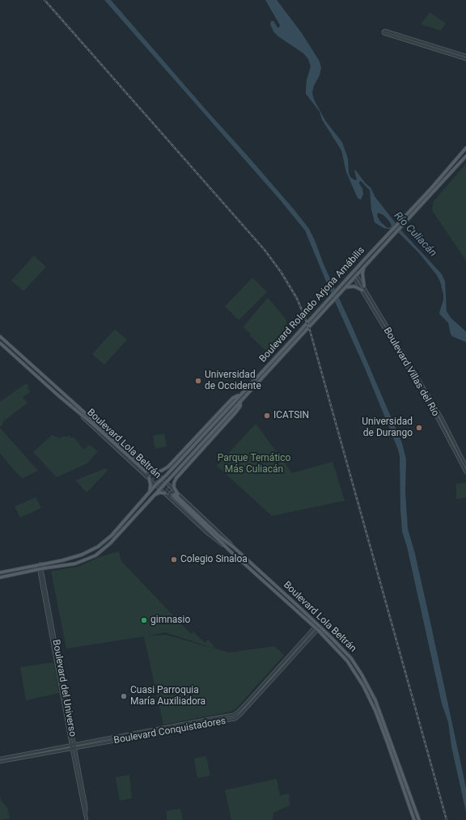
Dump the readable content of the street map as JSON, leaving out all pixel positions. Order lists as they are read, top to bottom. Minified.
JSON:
{"streets":{"main road":["Boulevard Rolando Arjona Amábilis","Boulevard Lola Beltrán"],"street":["Boulevard Villas del Río","Boulevard del Universo","Boulevard Conquistadores"]},"crossings":[["Boulevard Rolando Arjona Amábilis","Boulevard Villas del Río"],["Boulevard Rolando Arjona Amábilis","Boulevard Lola Beltrán"],["Boulevard Rolando Arjona Amábilis","Boulevard del Universo"],["Boulevard Lola Beltrán","Boulevard Conquistadores"],["Boulevard del Universo","Boulevard Conquistadores"]],"water":["Río Culiacán"],"parks":["Parque Temático Más Culiacán"],"places":["Universidad de Occidente","ICATSIN","Universidad de Durango","Colegio Sinaloa","gimnasio","Cuasi Parroquia María Auxiliadora"]}
